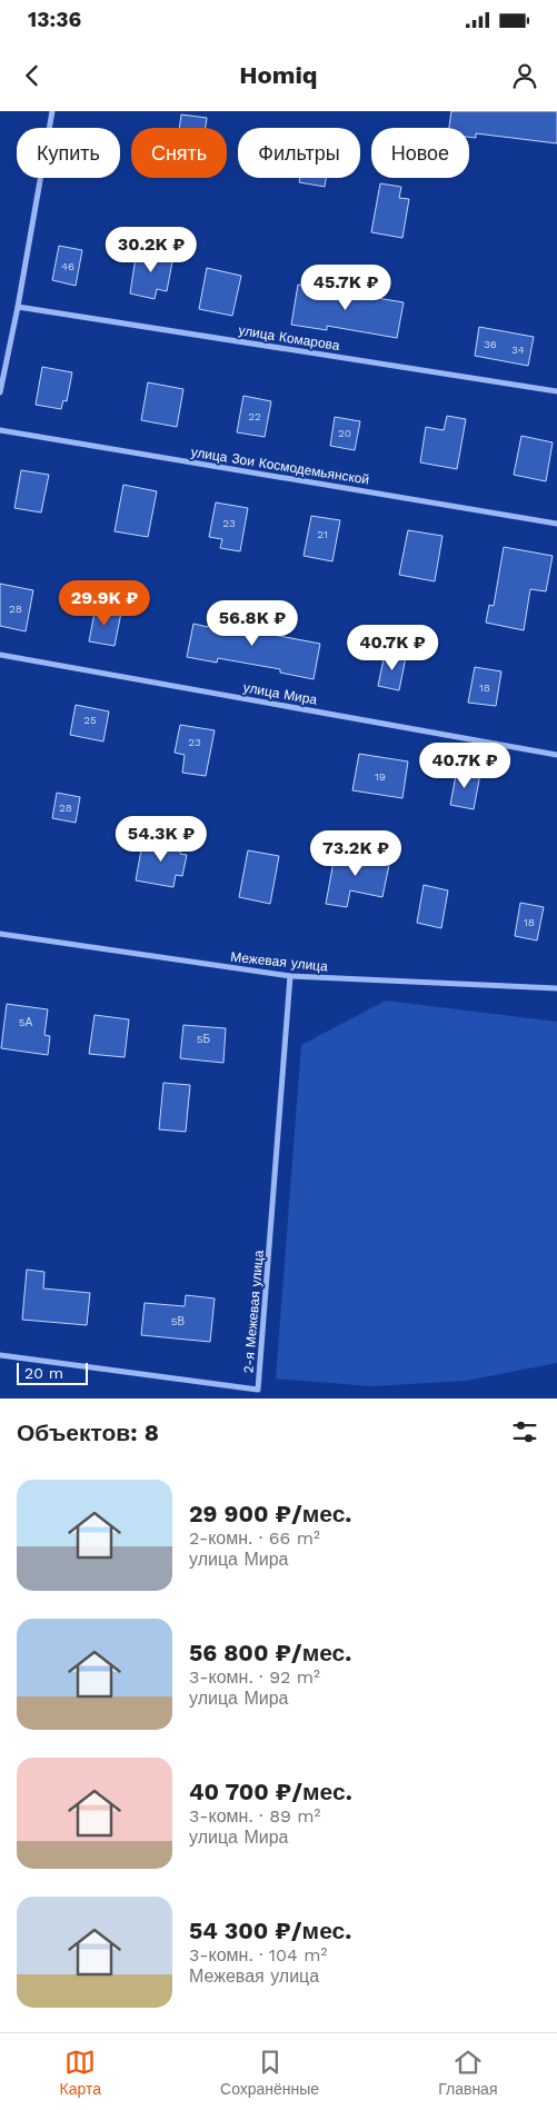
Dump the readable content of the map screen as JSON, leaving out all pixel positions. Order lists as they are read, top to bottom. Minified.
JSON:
{"streets":{"street":["улица Комарова","улица Зои Космодемьянской","улица Мира","Межевая улица","2-я Межевая улица"]},"crossings":[["Межевая улица","2-я Межевая улица"]],"house_numbers":["46","36","34","22","20","23","21","28","18","25","23","19","28","18","5А","5Б","5В"],"scale_bar":"20 m","page":{"status":"13:36","header":"Homiq","chip":["Купить","Снять","Фильтры","Новое"],"price":["30.2K ₽","45.7K ₽","29.9K ₽","56.8K ₽","40.7K ₽","40.7K ₽","54.3K ₽","73.2K ₽"],"scale":"20 m","heading":"Объектов: 8","list":[{"name":"29 900 ₽/мес.","note":"2-комн. · 66 m² · улица Мира"},{"name":"56 800 ₽/мес.","note":"3-комн. · 92 m² · улица Мира"},{"name":"40 700 ₽/мес.","note":"3-комн. · 89 m² · улица Мира"},{"name":"54 300 ₽/мес.","note":"3-комн. · 104 m² · Межевая улица"}],"tabs":["Карта","Сохранённые","Главная"]}}
